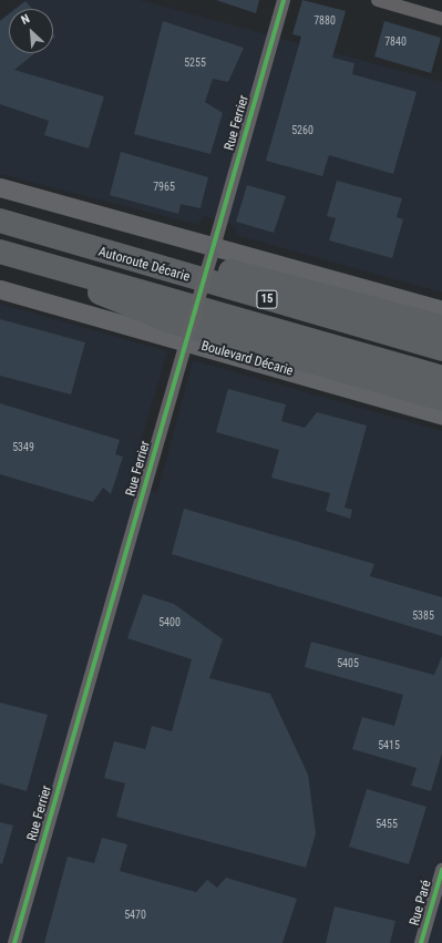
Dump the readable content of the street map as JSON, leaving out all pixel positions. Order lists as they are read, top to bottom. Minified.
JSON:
{"streets":{"highway":["Autoroute Décarie","15"],"main road":["Boulevard Décarie"],"street":["Rue Ferrier","Rue Paré"]},"crossings":[["Rue Ferrier","Boulevard Décarie"]],"house_numbers":["7880","7840","5255","5260","7965","5349","5385","5400","5405","5415","5455","5470"],"north":"top left"}
